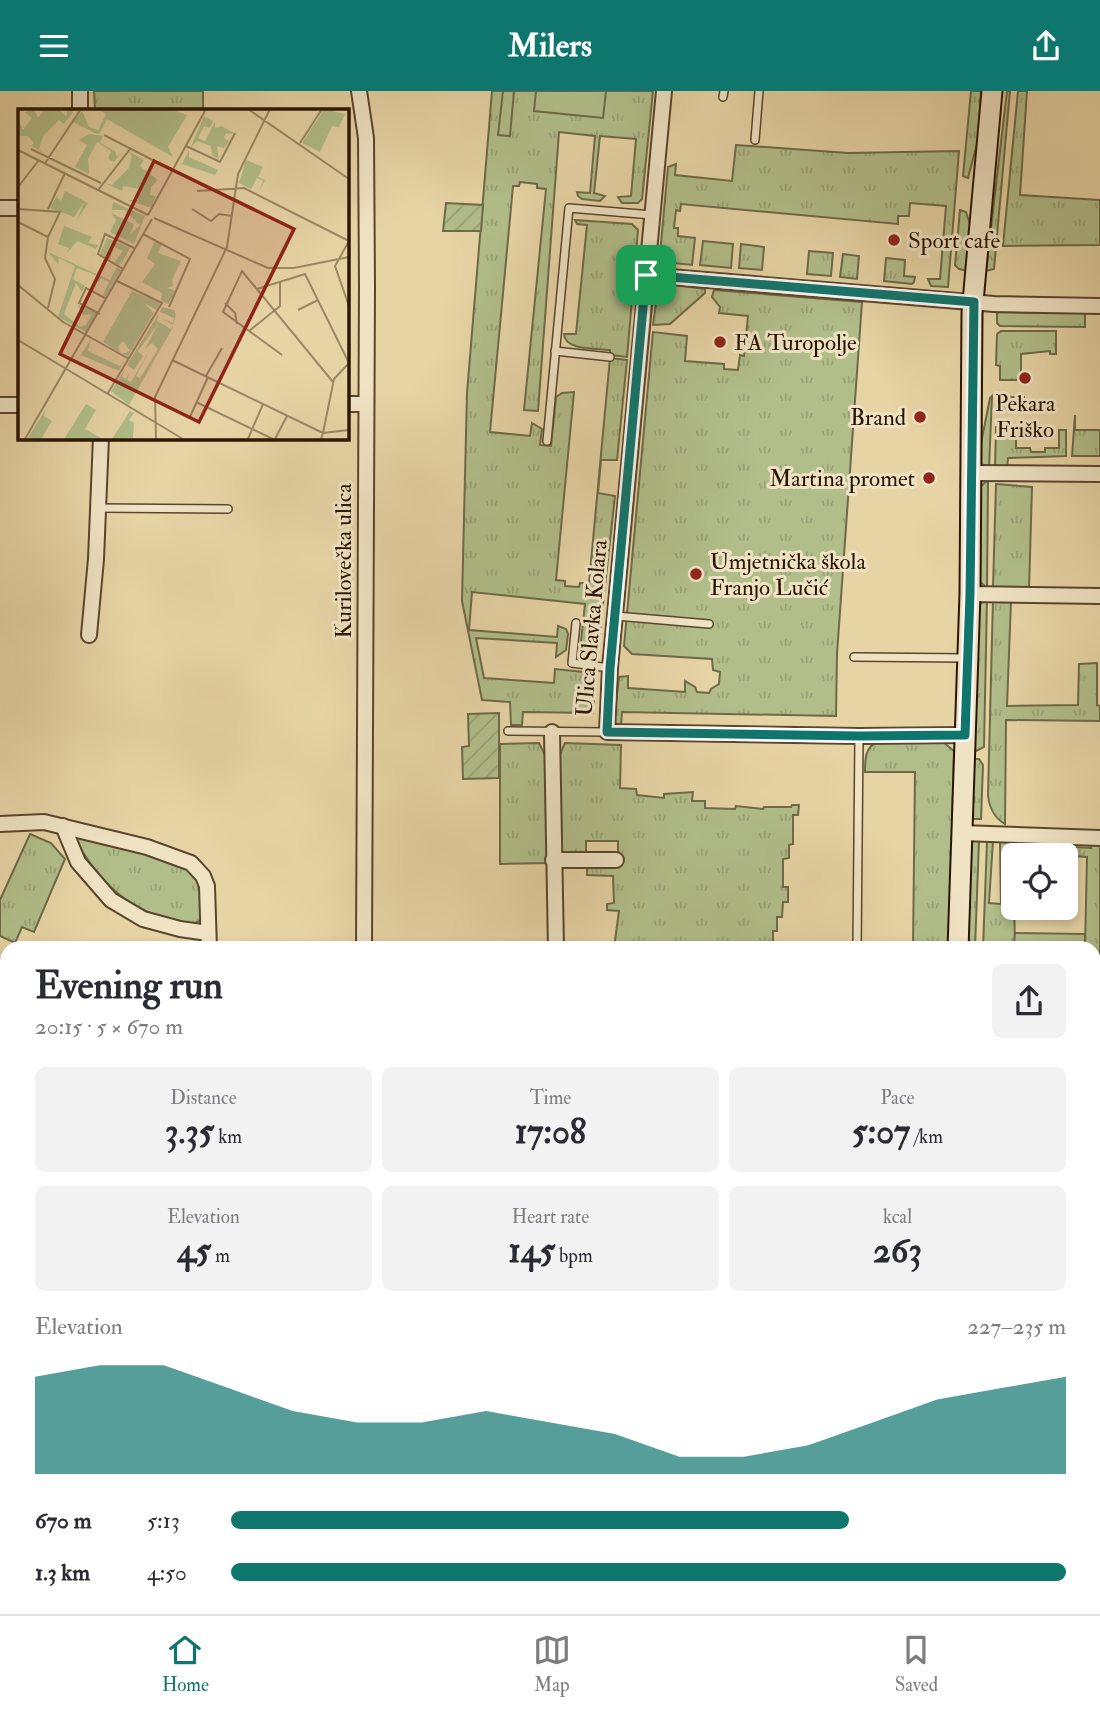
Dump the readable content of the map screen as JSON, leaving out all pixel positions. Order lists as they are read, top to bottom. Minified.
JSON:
{"streets":{"street":["Kurilovečka ulica","Ulica Slavka Kolara"]},"places":["Sport cafe","FA Turopolje","Pekara Friško","Brand","Martina promet","Umjetnička škola Franjo Lučić"],"page":{"header":"Milers","heading":["Evening run","20:15 · 5 × 670 m"],"stats":[["Distance","3.35 km"],["Time","17:08"],["Pace","5:07 /km"],["Elevation","45 m"],["Heart rate","145 bpm"],["kcal","263"]],"chart":["Elevation","227–235 m"],"list":[{"name":"670 m","note":"5:13"},{"name":"1.3 km","note":"4:50"}],"tabs":["Home","Map","Saved"]}}
